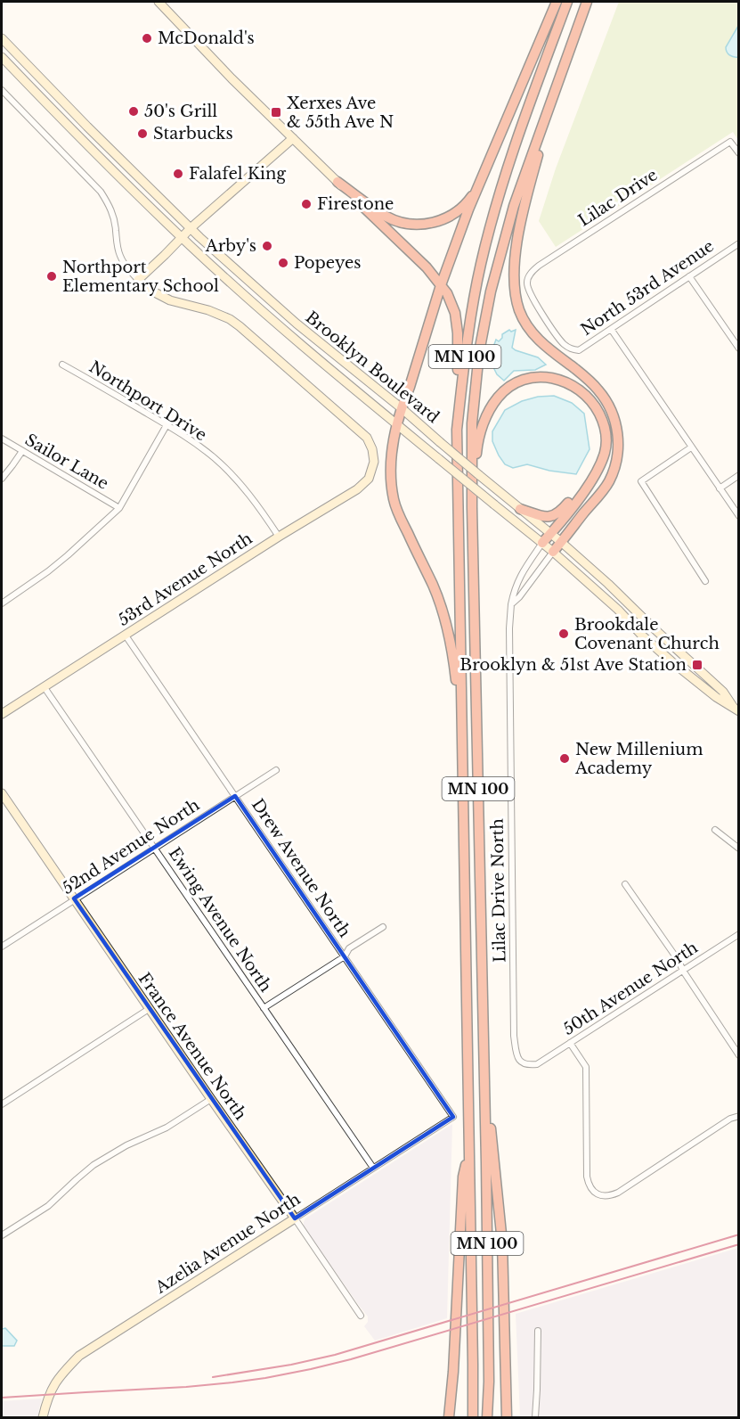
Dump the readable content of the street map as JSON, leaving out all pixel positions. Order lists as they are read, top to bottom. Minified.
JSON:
{"streets":{"highway":["MN 100"],"street":["Lilac Drive","North 53rd Avenue","Brooklyn Boulevard","Northport Drive","Sailor Lane","53rd Avenue North","52nd Avenue North","Drew Avenue North","Lilac Drive North","Ewing Avenue North","50th Avenue North","France Avenue North","Azelia Avenue North"]},"crossings":[["Lilac Drive","North 53rd Avenue"],["Brooklyn Boulevard","Lilac Drive North"],["Northport Drive","53rd Avenue North"],["53rd Avenue North","Drew Avenue North"],["53rd Avenue North","Ewing Avenue North"],["52nd Avenue North","Drew Avenue North"],["52nd Avenue North","Ewing Avenue North"],["52nd Avenue North","France Avenue North"],["Drew Avenue North","Azelia Avenue North"],["Lilac Drive North","50th Avenue North"],["Ewing Avenue North","Azelia Avenue North"],["France Avenue North","Azelia Avenue North"]],"places":{"other":["McDonald's","50's Grill","Starbucks","Falafel King","Firestone","Arby's","Popeyes","Northport Elementary School","Brookdale Covenant Church","New Millenium Academy"],"transit":["Xerxes Ave & 55th Ave N","Brooklyn & 51st Ave Station"]}}
